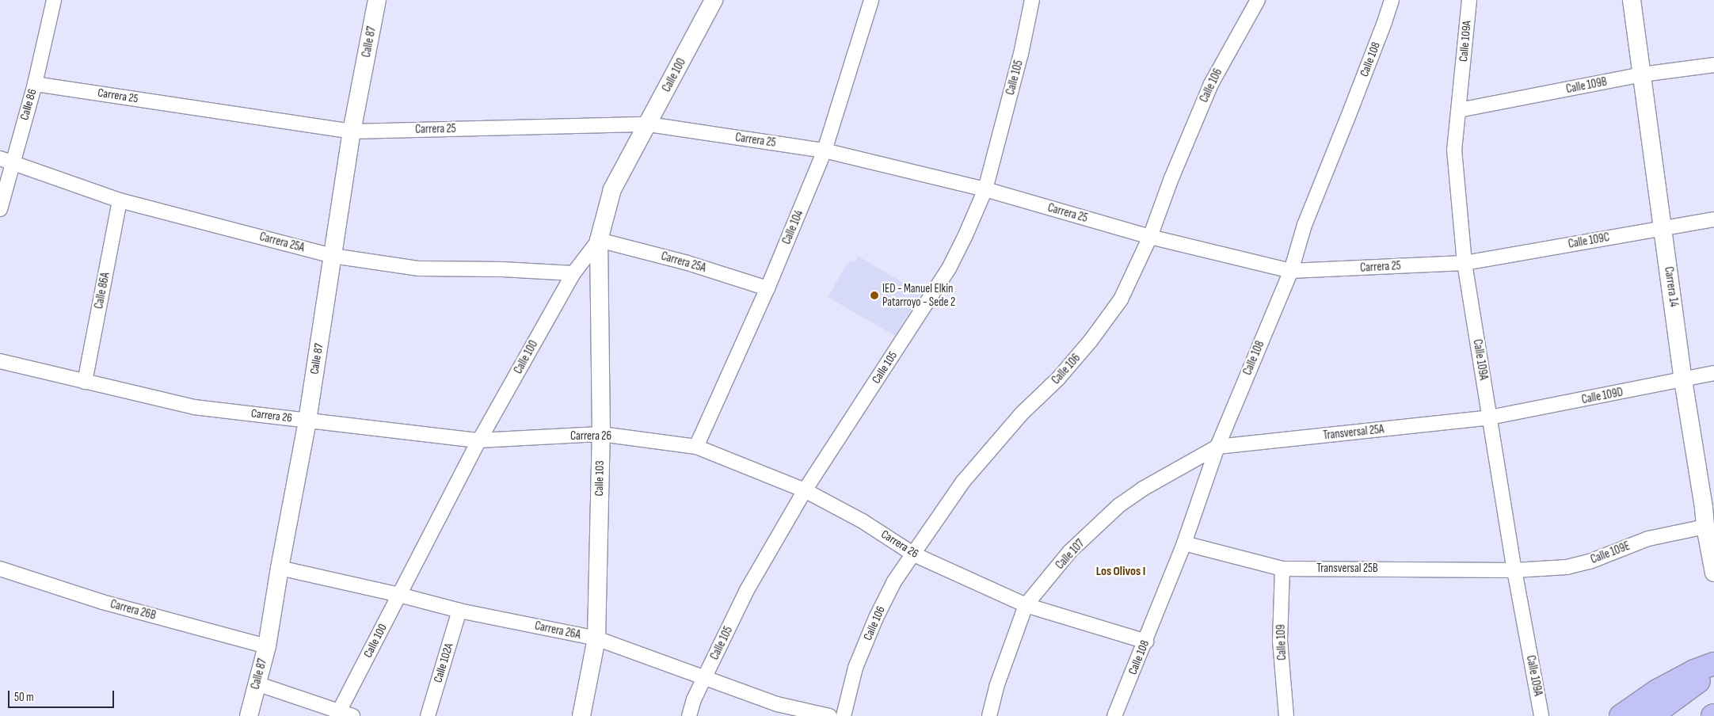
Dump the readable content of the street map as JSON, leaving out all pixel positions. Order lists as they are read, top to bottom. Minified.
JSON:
{"streets":{"street":["Calle 109A","Calle 87","Calle 108","Calle 100","Calle 105","Calle 106","Calle 109B","Carrera 25","Calle 86","Calle 104","Calle 109C","Carrera 25A","Carrera 14","Calle 86A","Calle 109D","Carrera 26","Transversal 25A","Calle 103","Calle 109E","Calle 107","Transversal 25B","Carrera 26B","Carrera 26A","Calle 109","Calle 102A"]},"crossings":[["Calle 109A","Calle 109B"],["Calle 109A","Carrera 25"],["Calle 109A","Calle 109C"],["Calle 109A","Calle 109D"],["Calle 109A","Transversal 25A"],["Calle 109A","Calle 109E"],["Calle 109A","Transversal 25B"],["Calle 87","Carrera 25"],["Calle 87","Carrera 25A"],["Calle 87","Carrera 26"],["Calle 87","Carrera 26B"],["Calle 87","Carrera 26A"],["Calle 108","Carrera 25"],["Calle 108","Carrera 26"],["Calle 108","Transversal 25A"],["Calle 108","Calle 107"],["Calle 108","Transversal 25B"],["Calle 100","Carrera 25"],["Calle 100","Carrera 25A"],["Calle 100","Carrera 26"],["Calle 100","Calle 103"],["Calle 100","Carrera 26A"],["Calle 105","Carrera 25"],["Calle 105","Carrera 26"],["Calle 105","Carrera 26A"],["Calle 106","Carrera 25"],["Calle 106","Carrera 26"],["Calle 109B","Carrera 14"],["Carrera 25","Calle 86"],["Carrera 25","Calle 104"],["Carrera 25","Calle 109C"],["Calle 86","Carrera 25A"],["Calle 104","Carrera 25A"],["Calle 104","Carrera 26"],["Calle 109C","Carrera 14"],["Carrera 25A","Calle 86A"],["Carrera 25A","Calle 103"],["Carrera 14","Calle 109D"],["Carrera 14","Calle 109E"],["Calle 86A","Carrera 26"],["Calle 109D","Transversal 25A"],["Carrera 26","Calle 103"],["Carrera 26","Calle 107"],["Transversal 25A","Calle 107"],["Calle 103","Carrera 26A"],["Calle 109E","Transversal 25B"],["Transversal 25B","Calle 109"],["Carrera 26A","Calle 102A"]],"districts":["Los Olivos I"],"places":["IED - Manuel Elkin Patarroyo - Sede 2"],"scale_bar":"50 m"}
